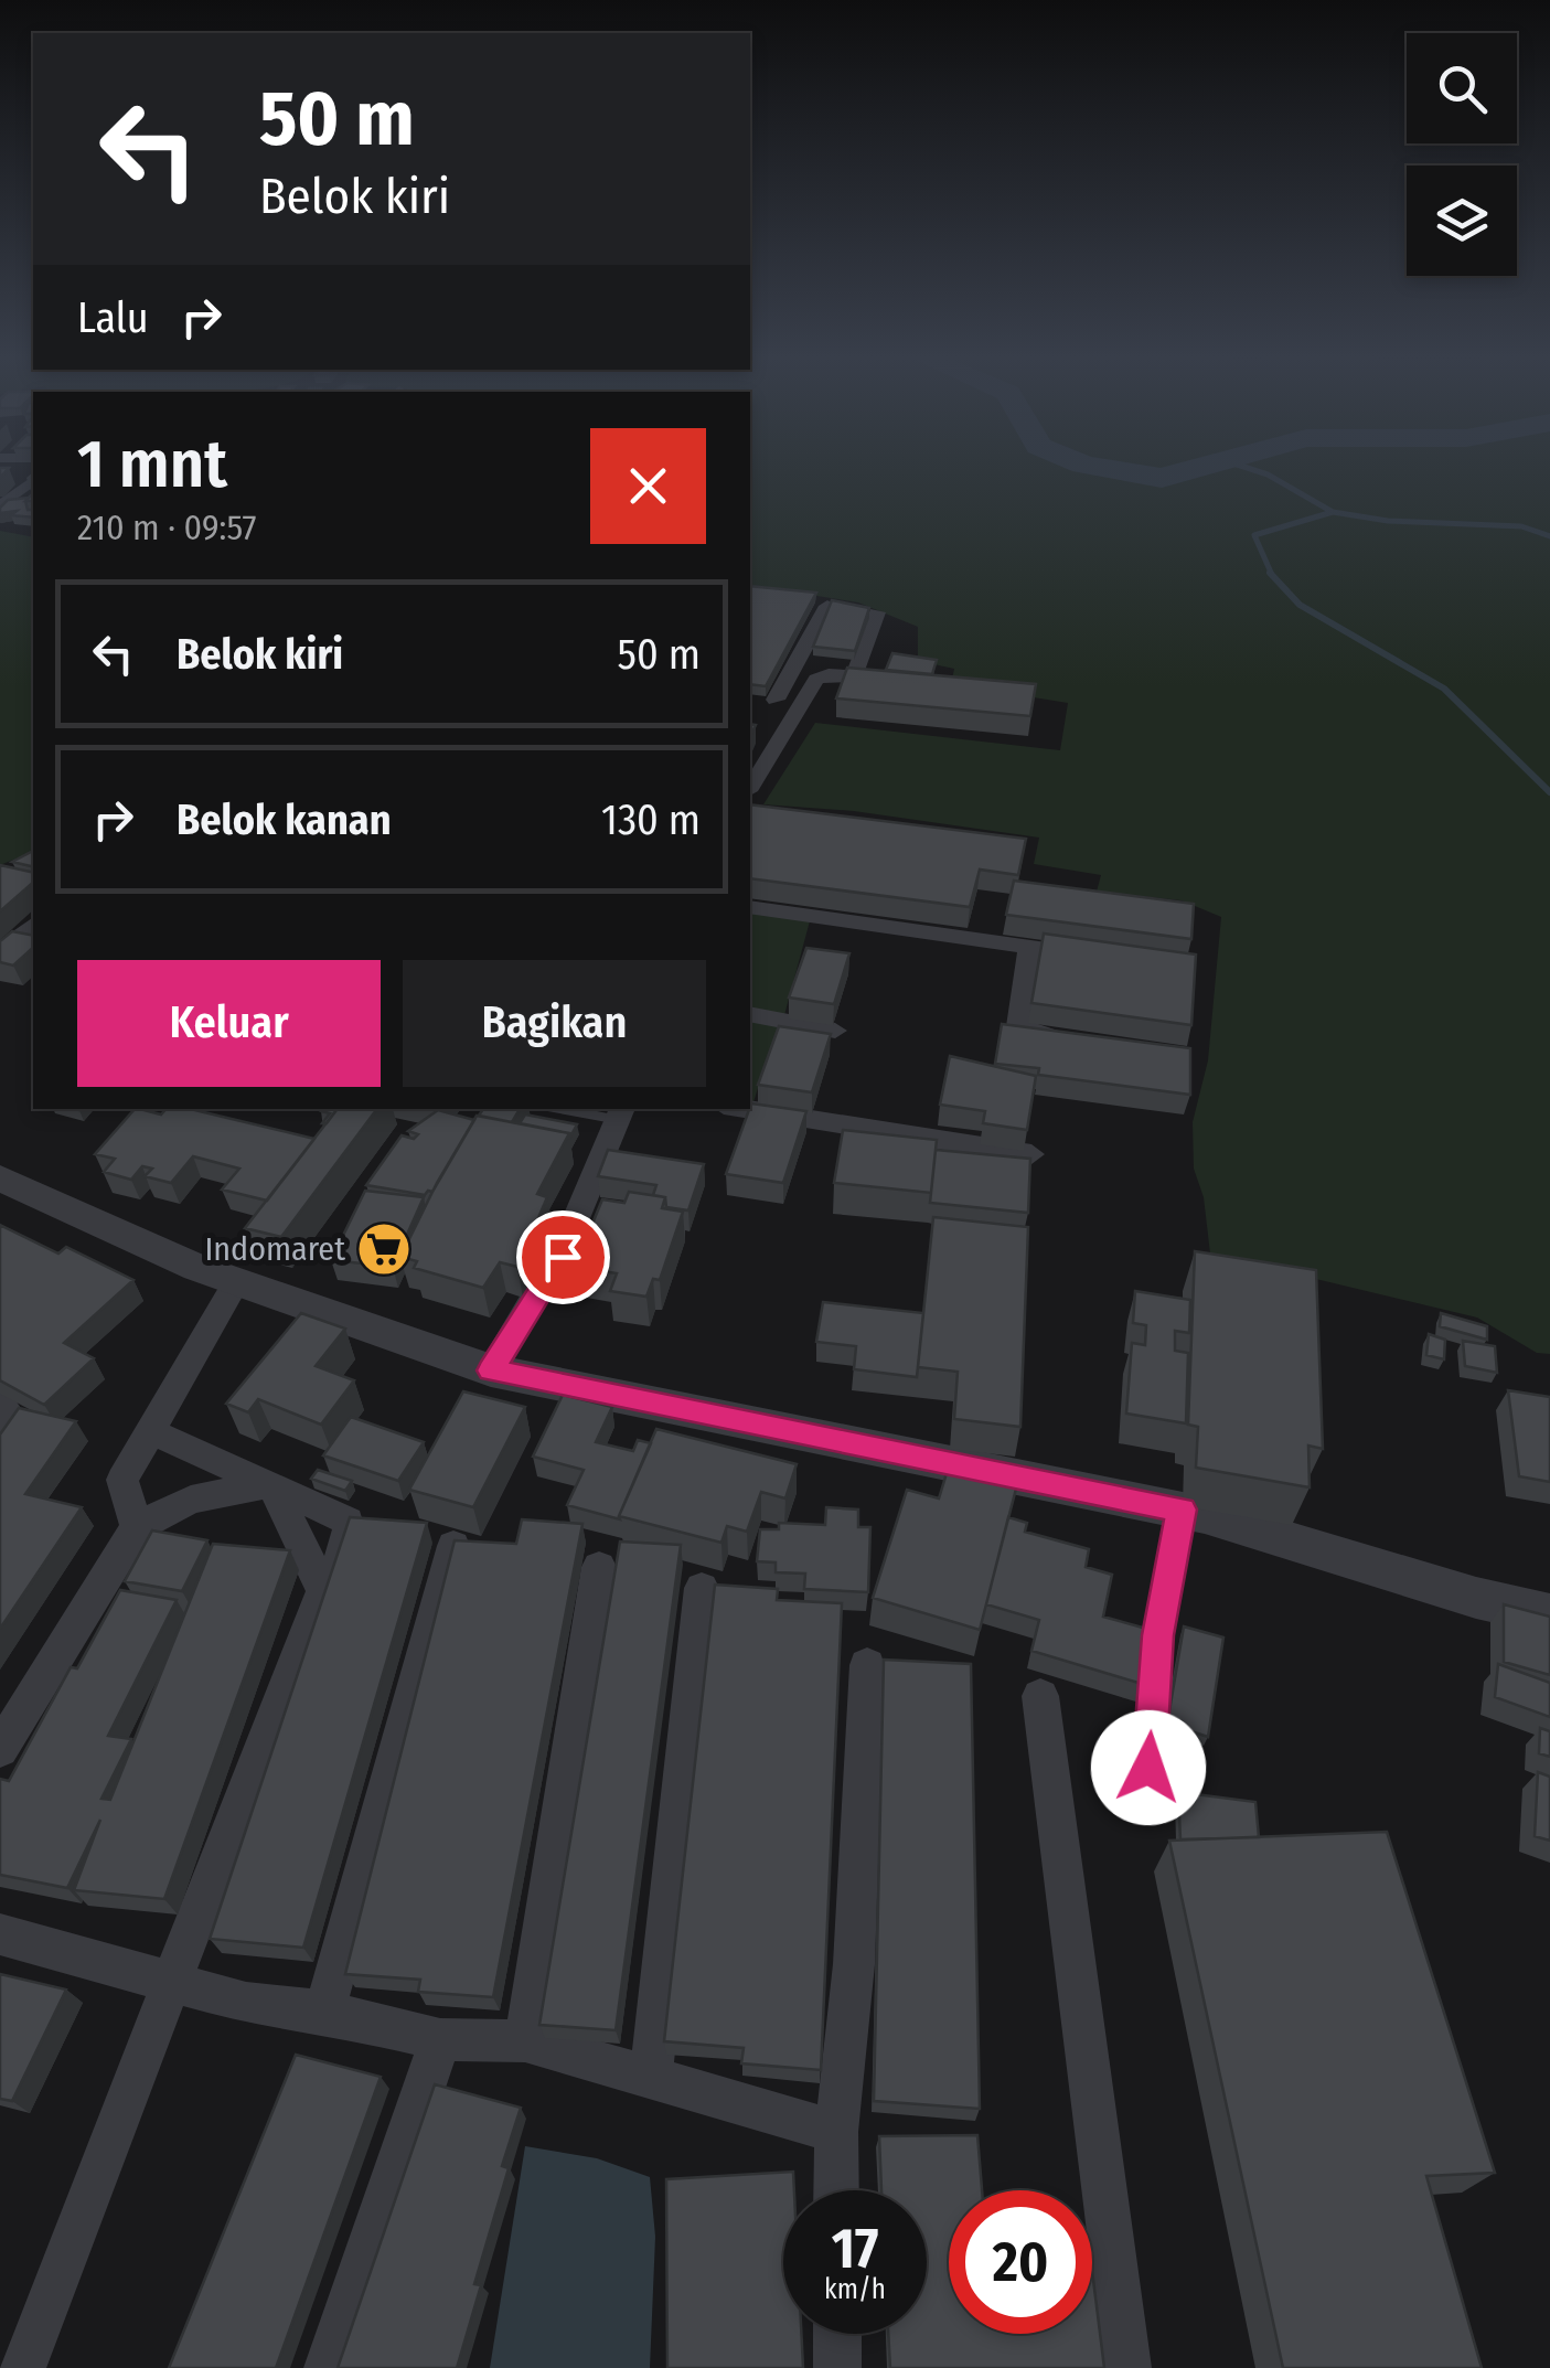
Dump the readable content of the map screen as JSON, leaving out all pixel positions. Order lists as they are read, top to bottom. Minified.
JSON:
{"places":{"supermarket":["Indomaret"]},"page":{"turn":["50 m","Belok kiri"],"then":"Lalu","heading":["1 mnt","210 m · 09:57"],"list":[{"name":"Belok kiri","value":"50 m"},{"name":"Belok kanan","value":"130 m"}],"buttons":["Keluar","Bagikan"],"speed":"17 km/h","limit":"20"}}
